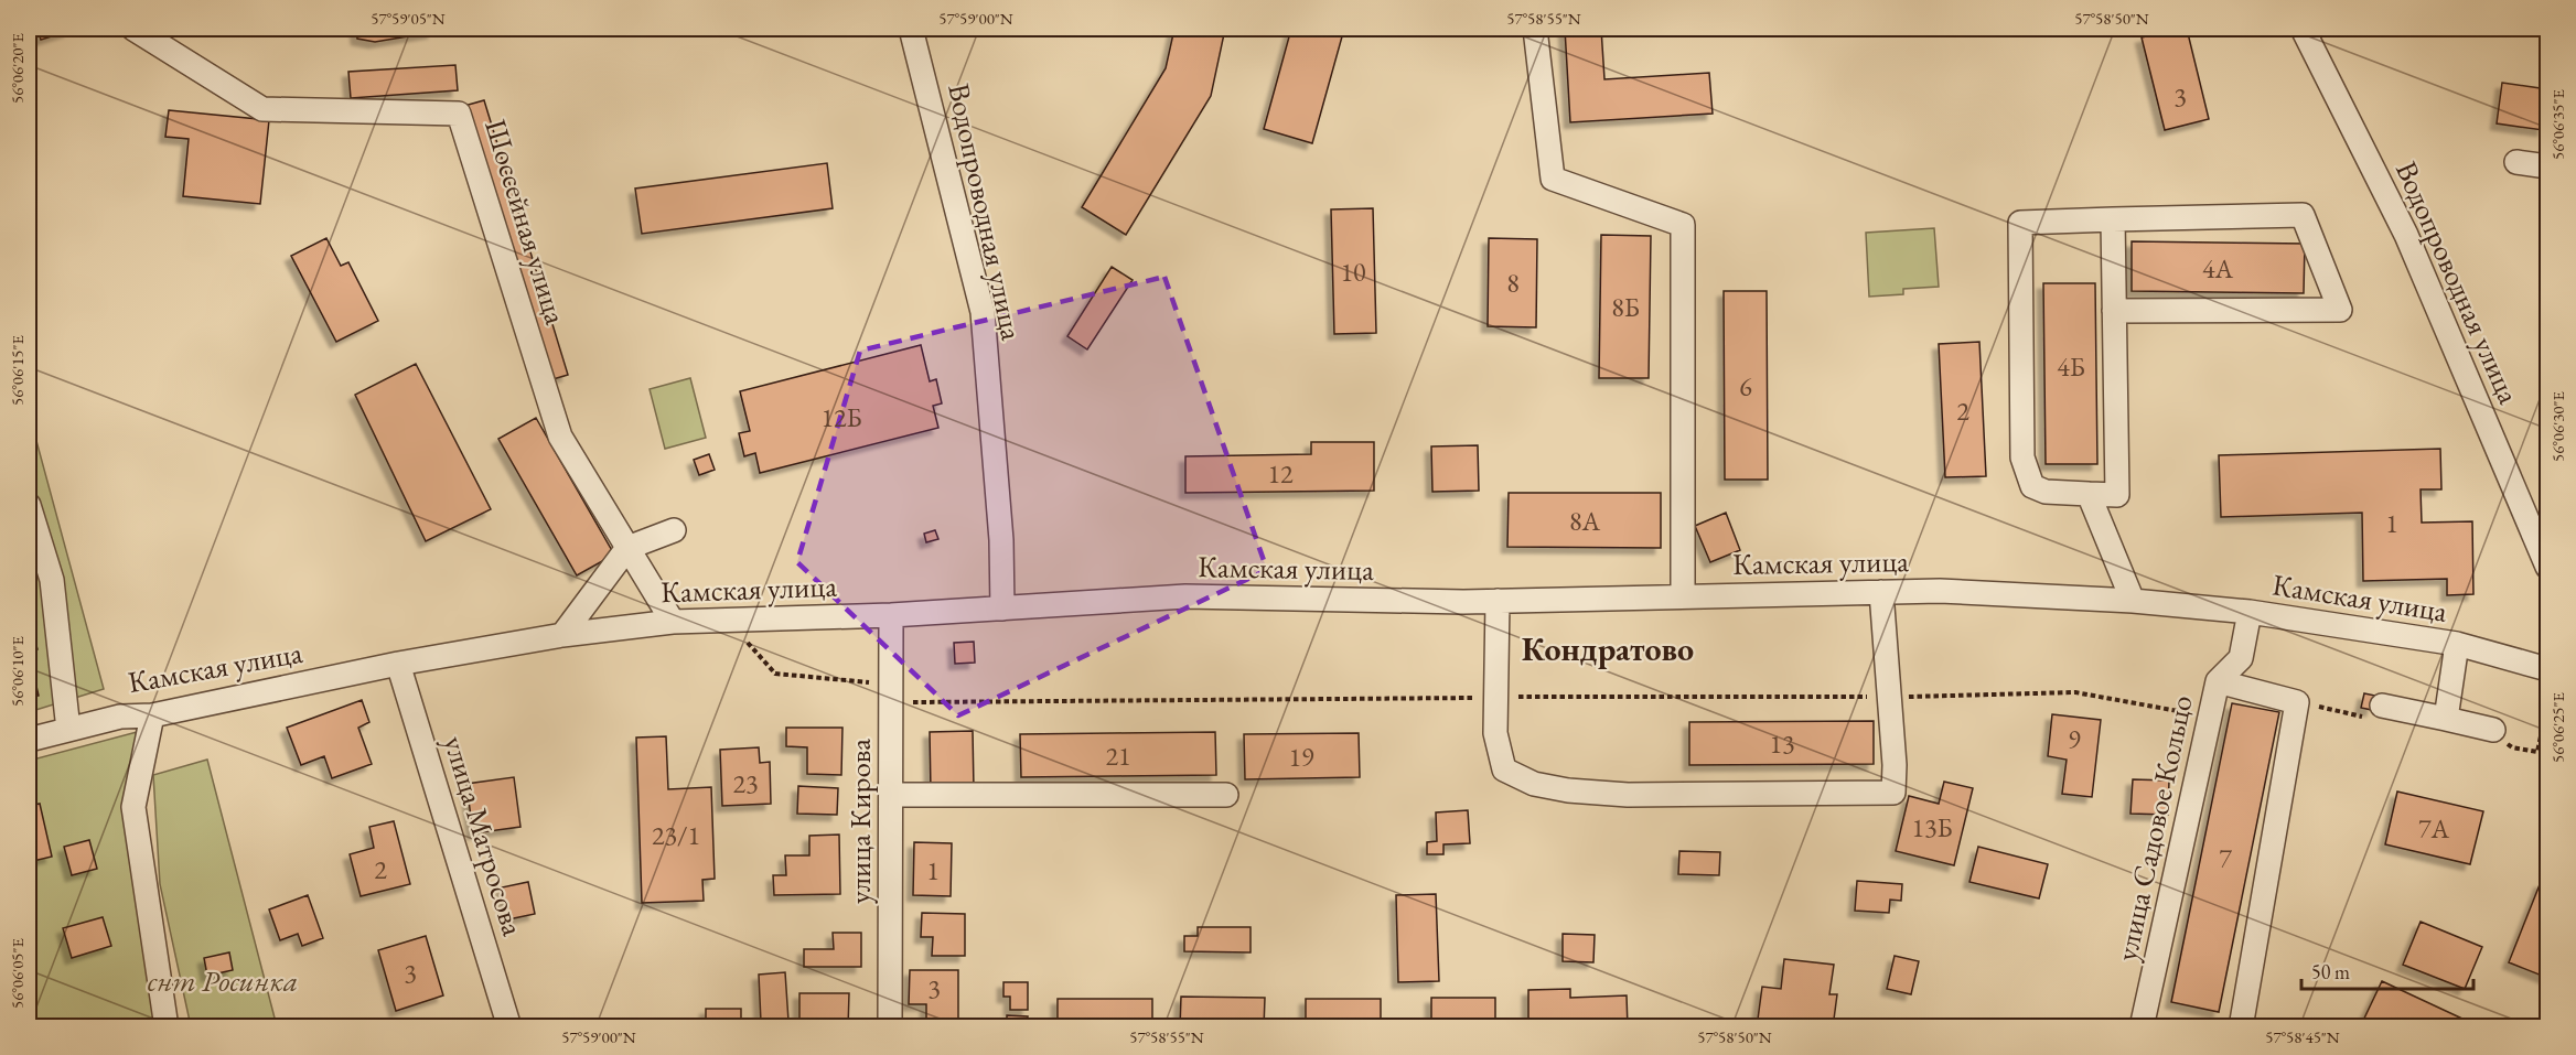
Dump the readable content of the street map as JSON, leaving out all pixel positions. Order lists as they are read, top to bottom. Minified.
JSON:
{"streets":{"street":["Водопроводная улица","Шоссейная улица","Камская улица","улица Кирова","улица Садовое Кольцо","улица Матросова"]},"crossings":[["Водопроводная улица","Камская улица"],["Шоссейная улица","Камская улица"],["Камская улица","улица Кирова"],["Камская улица","улица Садовое Кольцо"],["Камская улица","улица Матросова"]],"districts":["Кондратово"],"parks":["снт Росинка"],"house_numbers":["3","4А","10","8","8Б","4Б","6","2","12Б","12","8А","1","9","13","21","19","23","13Б","7А","23/1","7","2","1","3","3"],"scale_bar":"50 m","coordinates":["57°59'05\"N","57°59'00\"N","57°58'55\"N","57°58'50\"N","56°06'20\"E","56°06'35\"E","56°06'15\"E","56°06'30\"E","56°06'10\"E","56°06'25\"E","56°06'05\"E","57°58'45\"N"]}
